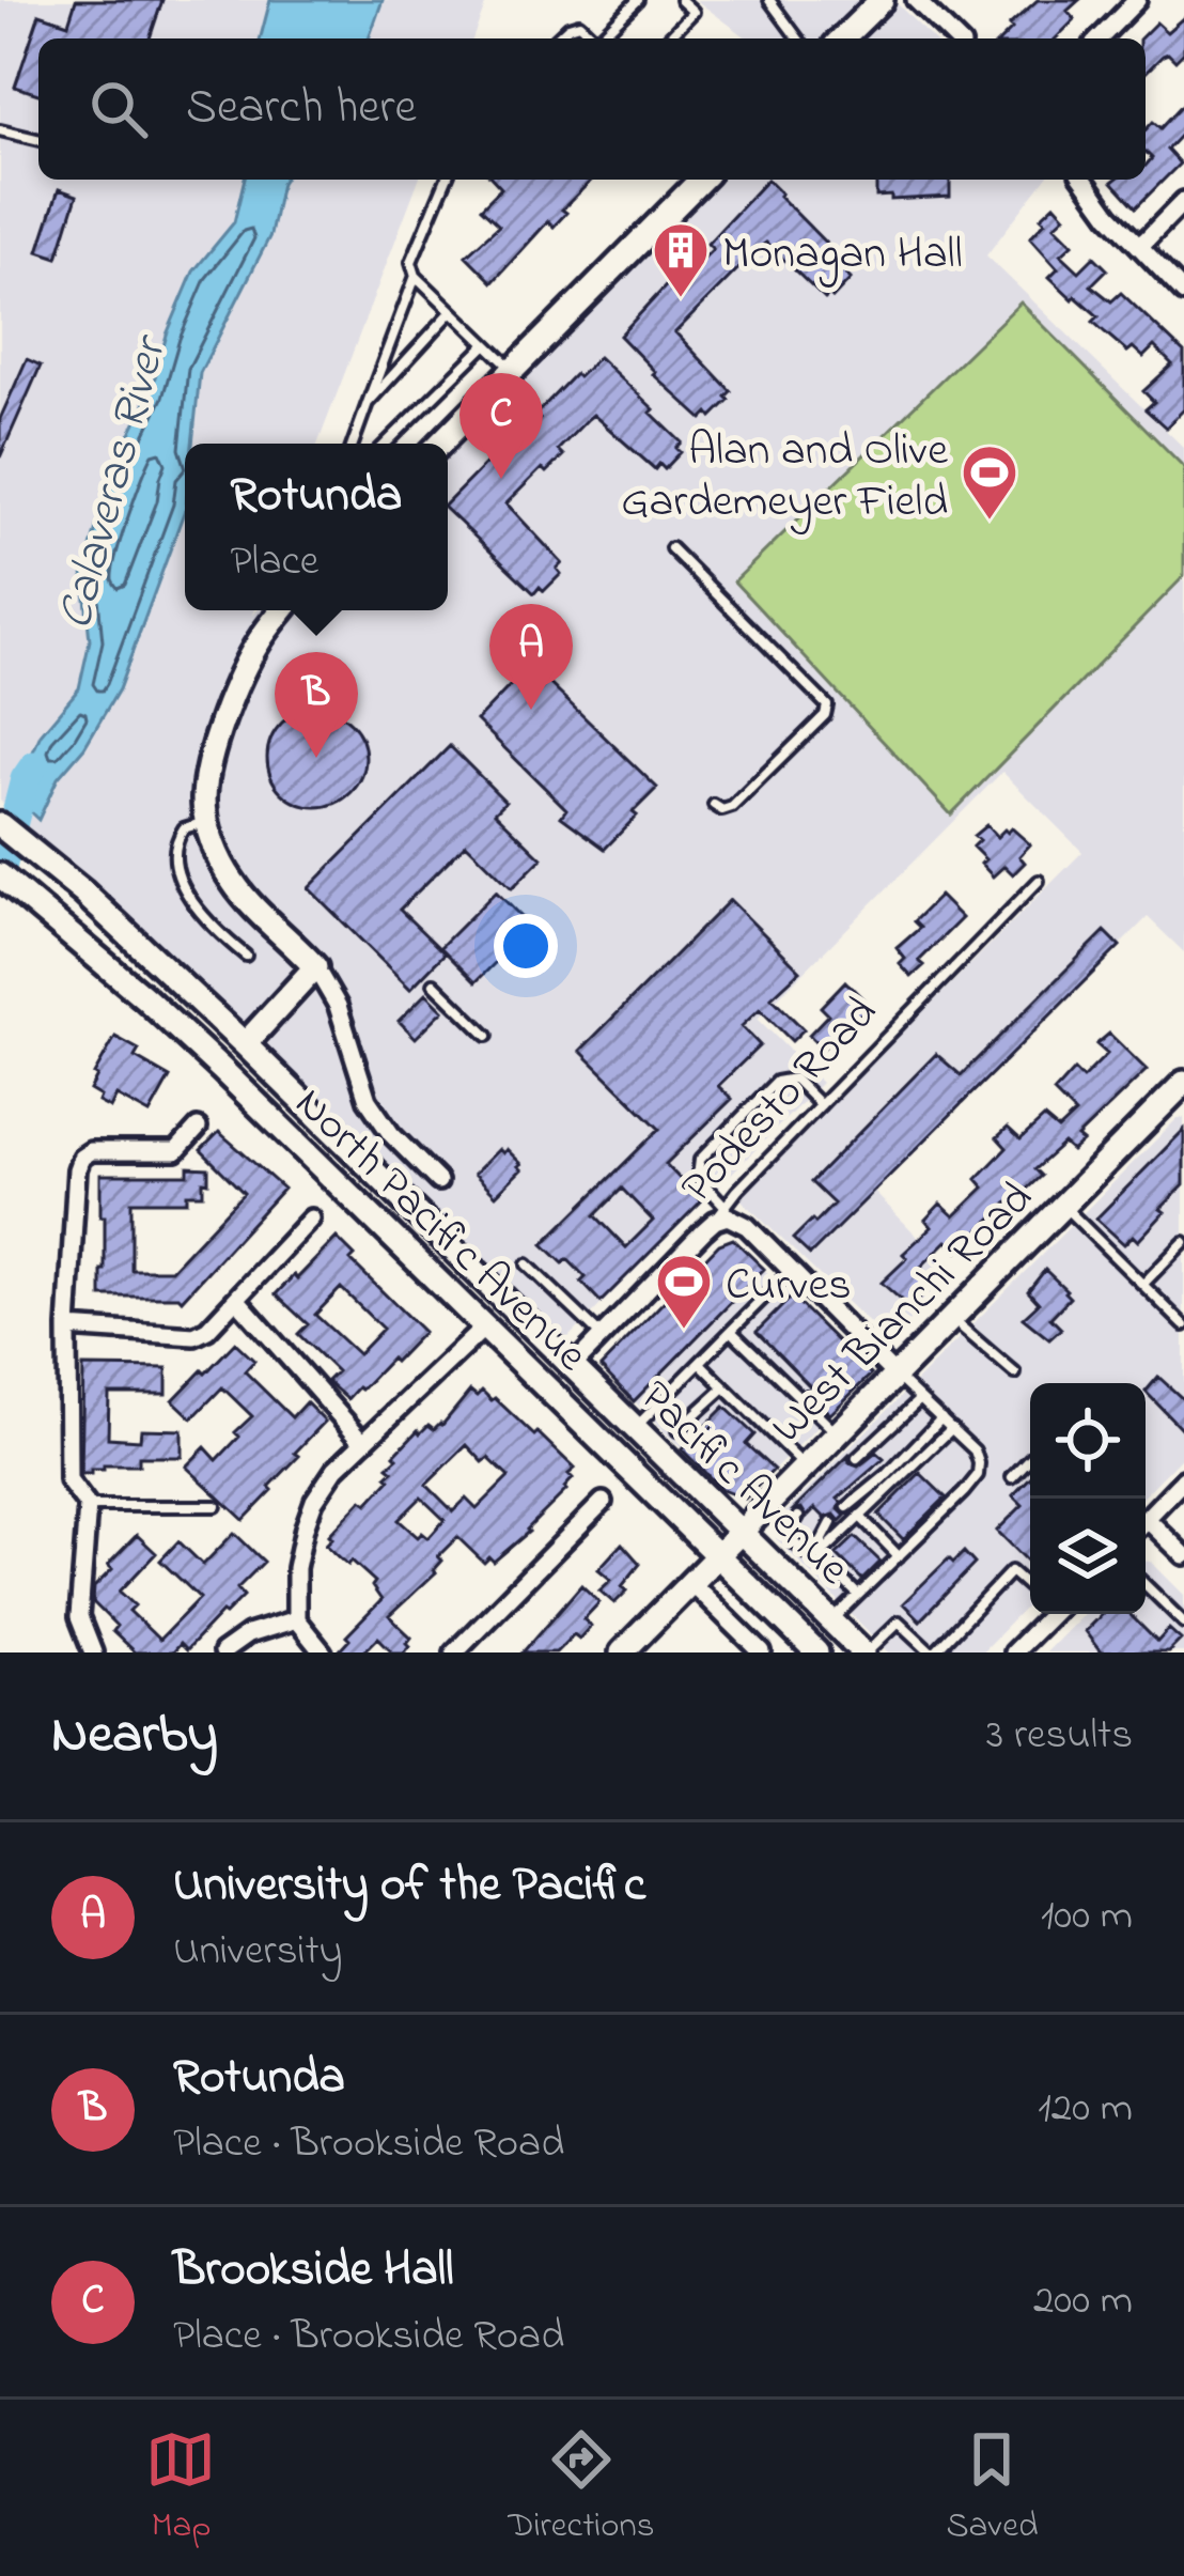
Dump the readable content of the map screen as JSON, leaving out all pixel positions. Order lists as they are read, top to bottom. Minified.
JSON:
{"streets":{"main road":["North Pacific Avenue","West Bianchi Road","Pacific Avenue"],"street":["Podesto Road"]},"crossings":[["Podesto Road","Pacific Avenue"],["North Pacific Avenue","West Bianchi Road"],["West Bianchi Road","Pacific Avenue"]],"water":["Calaveras River"],"places":{"building":["Monagan Hall"],"sports":["Alan and Olive Gardemeyer Field","Curves"]},"page":{"search":"Search here","pins":["C","A","B"],"popup":["Rotunda","Place"],"heading":["Nearby","3 results"],"list":[{"mark":"A","name":"University of the Pacific","note":"University","value":"100 m"},{"mark":"B","name":"Rotunda","note":"Place · Brookside Road","value":"120 m"},{"mark":"C","name":"Brookside Hall","note":"Place · Brookside Road","value":"200 m"}],"nav":["Map","Directions","Saved"]}}
